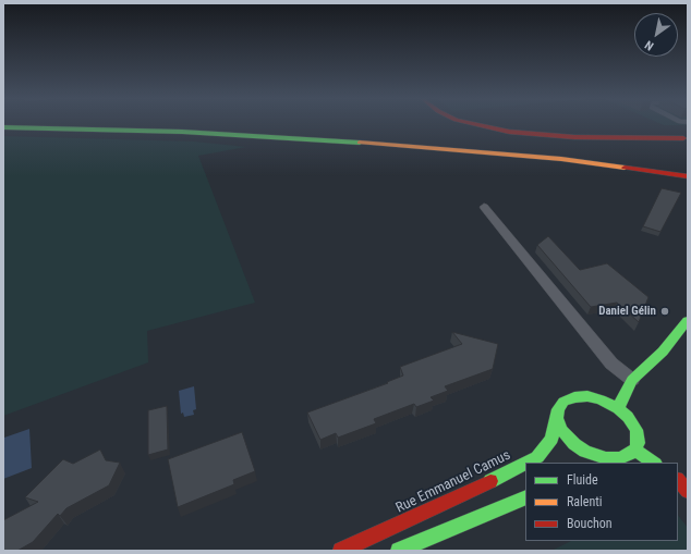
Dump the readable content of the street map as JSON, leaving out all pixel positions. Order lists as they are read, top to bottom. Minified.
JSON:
{"streets":{"main road":["Rue Emmanuel Camus"]},"places":["Daniel Gélin"],"legend":["Fluide","Ralenti","Bouchon"],"north":"bottom left"}
